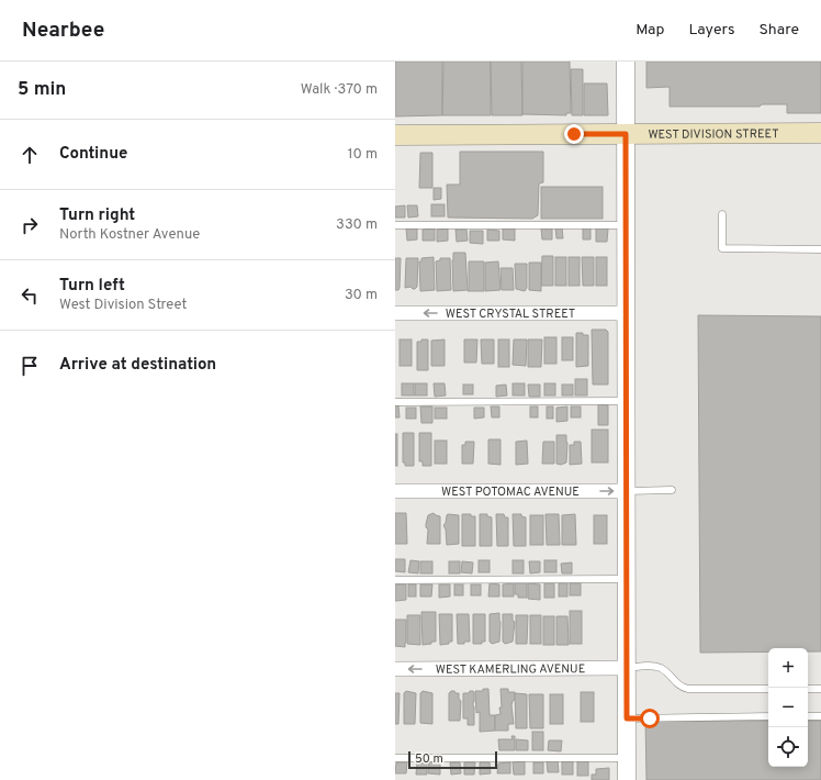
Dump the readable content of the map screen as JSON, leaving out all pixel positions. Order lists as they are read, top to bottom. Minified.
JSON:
{"streets":{"main road":["WEST DIVISION STREET"],"street":["WEST CRYSTAL STREET","WEST POTOMAC AVENUE","WEST KAMERLING AVENUE"]},"one_way":["WEST CRYSTAL STREET","WEST POTOMAC AVENUE","WEST KAMERLING AVENUE"],"scale_bar":"50 m","page":{"header":"Nearbee","nav":["Map","Layers","Share"],"heading":["5 min","Walk · 370 m"],"list":[["Continue","10 m"],["Turn right","North Kostner Avenue","330 m"],["Turn left","West Division Street","30 m"],"Arrive at destination"],"map_buttons":["+","−"],"scale":"50 m"}}
